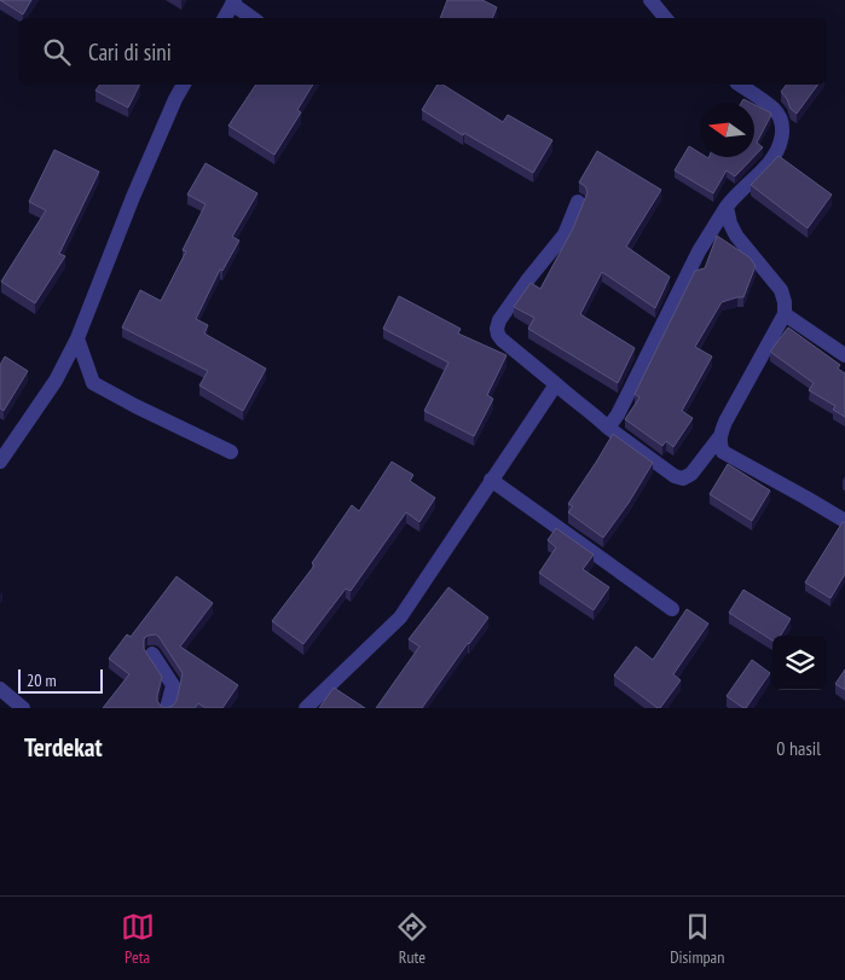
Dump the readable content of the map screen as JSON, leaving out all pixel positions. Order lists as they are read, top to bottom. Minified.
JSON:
{"scale_bar":"20 m","north":"left","page":{"search":"Cari di sini","scale":"20 m","heading":["Terdekat","0 hasil"],"nav":["Peta","Rute","Disimpan"]}}
